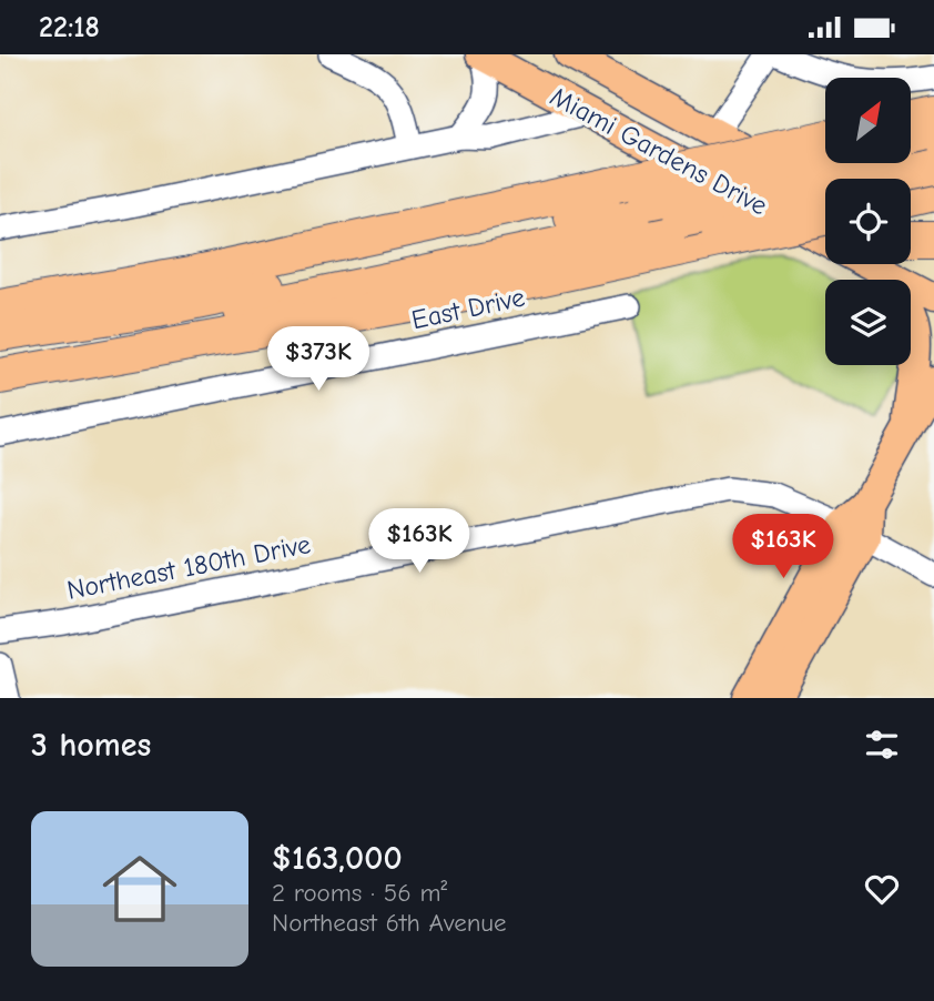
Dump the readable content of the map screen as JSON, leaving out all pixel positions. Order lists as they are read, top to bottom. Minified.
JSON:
{"streets":{"main road":["Miami Gardens Drive"],"street":["East Drive","Northeast 180th Drive"]},"north":"top right","page":{"status":"22:18","price":["$373K","$163K","$163K"],"heading":"3 homes","list":[{"name":"$163,000","note":"2 rooms · 56 m² · Northeast 6th Avenue"}]}}
